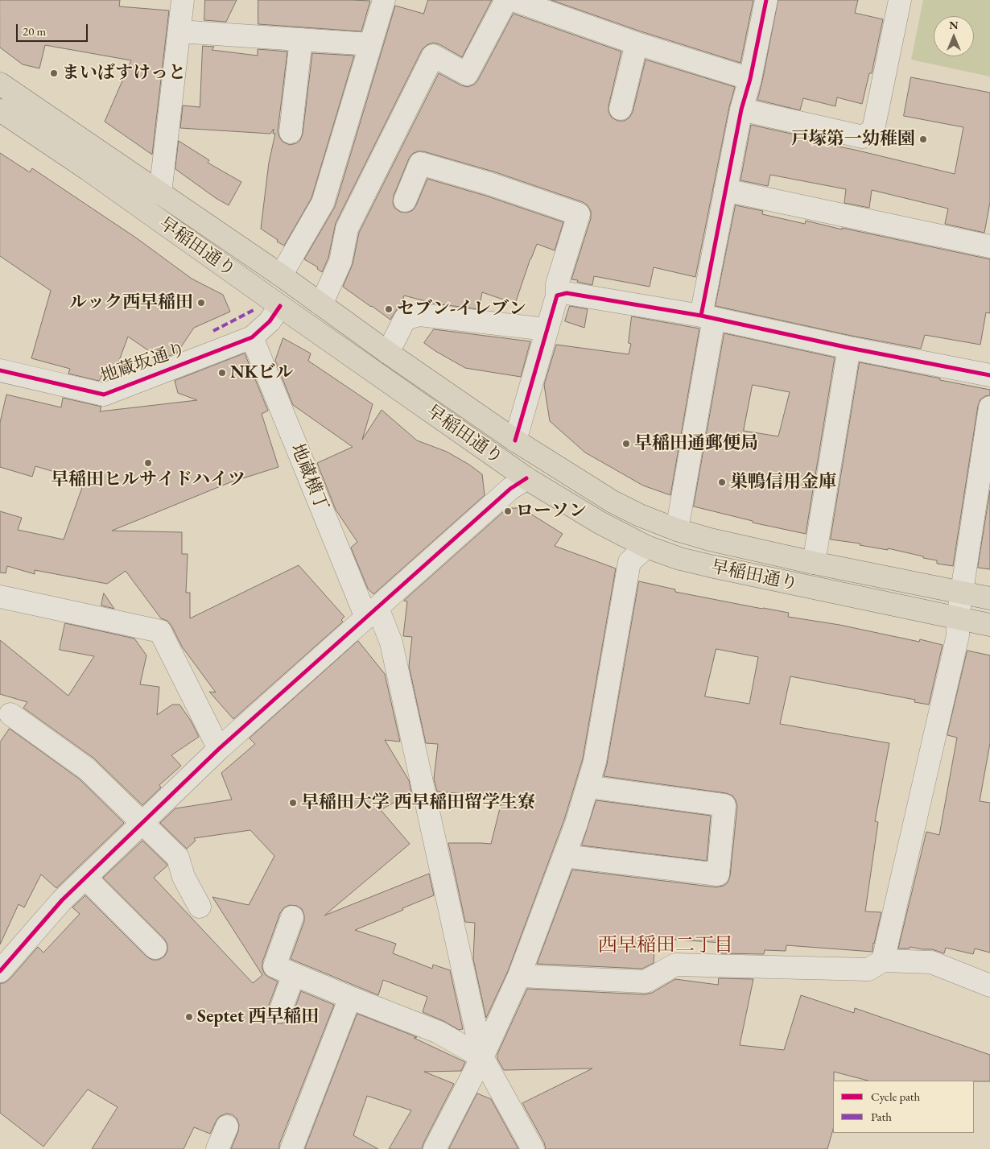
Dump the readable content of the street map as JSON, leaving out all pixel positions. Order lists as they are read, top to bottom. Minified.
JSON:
{"streets":{"main road":["早稲田通り"],"street":["地蔵坂通り","地蔵横丁"]},"crossings":[["早稲田通り","地蔵坂通り"],["地蔵坂通り","地蔵横丁"]],"districts":["西早稲田二丁目"],"places":["まいばすけっと","戸塚第一幼稚園","ルック西早稲田","セブン-イレブン","NKビル","早稲田通郵便局","早稲田ヒルサイドハイツ","巣鴨信用金庫","ローソン","早稲田大学 西早稲田留学生寮","Septet 西早稲田"],"legend":["Cycle path","Path"],"scale_bar":"20 m","north":"top"}
